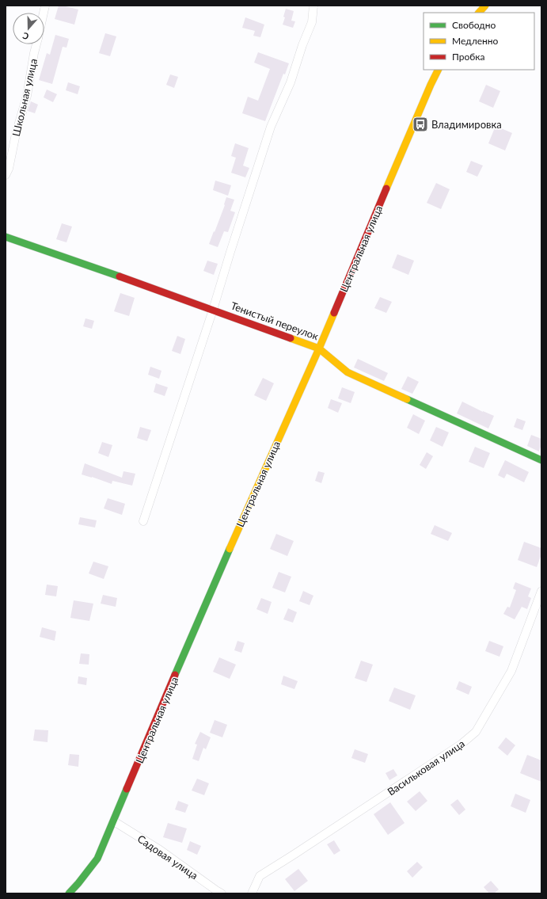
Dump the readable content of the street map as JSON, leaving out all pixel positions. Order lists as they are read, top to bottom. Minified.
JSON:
{"streets":{"street":["Школьная улица","Центральная улица","Тенистый переулок","Васильковая улица","Садовая улица"]},"crossings":[["Центральная улица","Тенистый переулок"],["Центральная улица","Садовая улица"]],"places":{"bus stop":["Владимировка"]},"legend":["Свободно","Медленно","Пробка"],"north":"bottom"}
